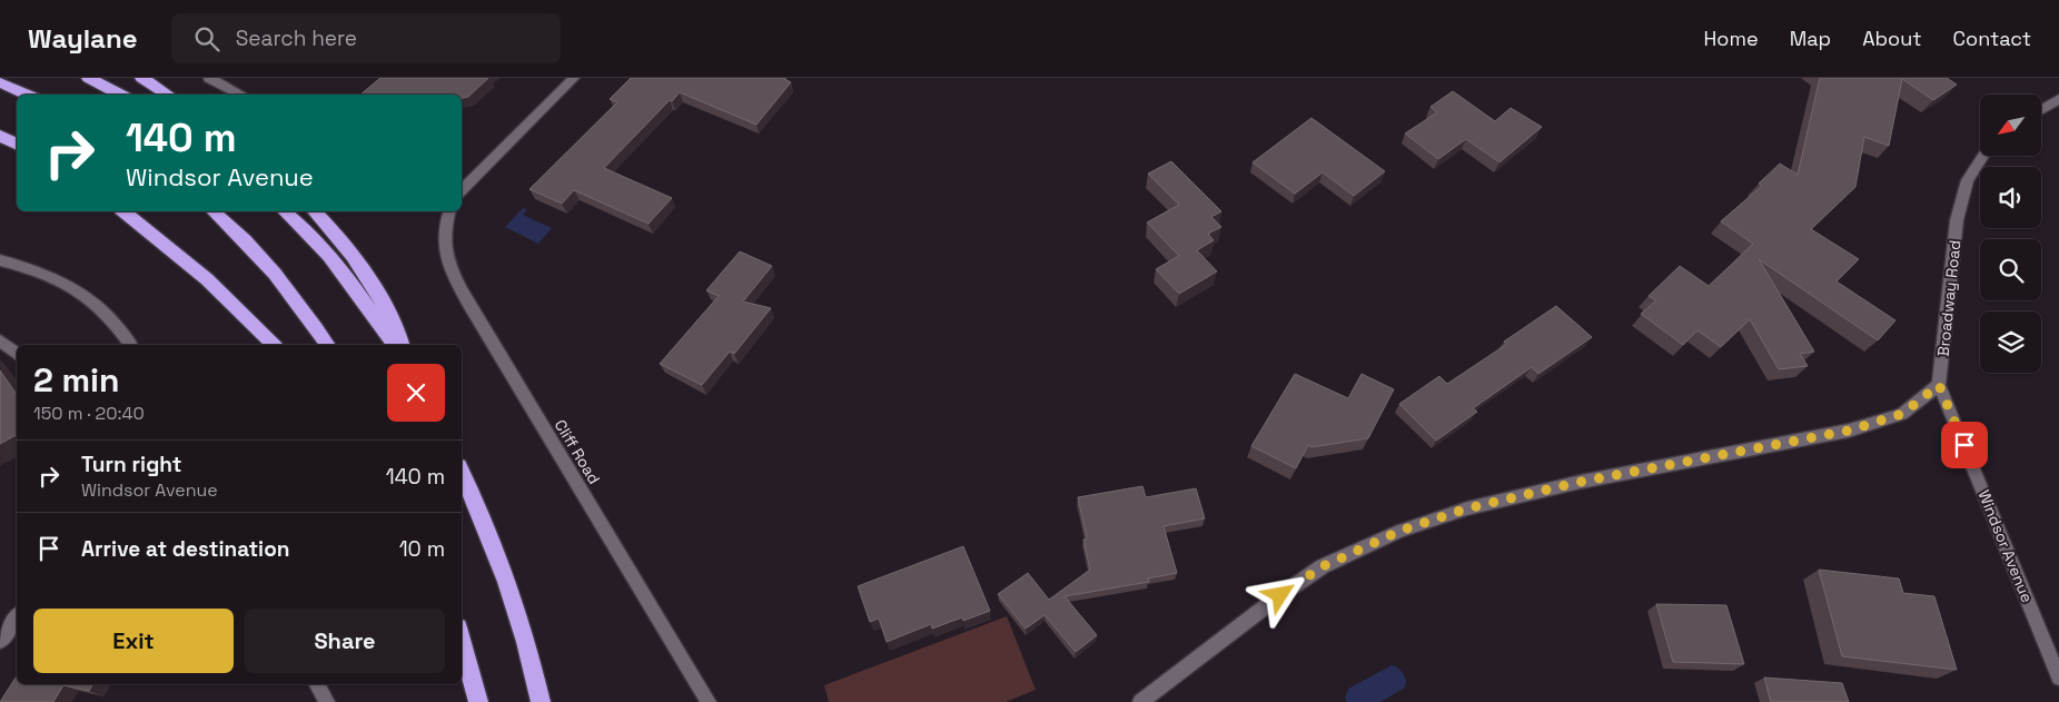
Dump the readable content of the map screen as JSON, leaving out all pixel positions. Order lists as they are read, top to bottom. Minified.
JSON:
{"streets":{"street":["Broadway Road","Cliff Road","Windsor Avenue"]},"crossings":[["Broadway Road","Windsor Avenue"]],"north":"bottom left","page":{"header":"Waylane","search":"Search here","nav":["Home","Map","About","Contact"],"turn":["140 m","Windsor Avenue"],"heading":["2 min","150 m · 20:40"],"list":[{"name":"Turn right","note":"Windsor Avenue","value":"140 m"},{"name":"Arrive at destination","value":"10 m"}],"buttons":["Exit","Share"]}}
